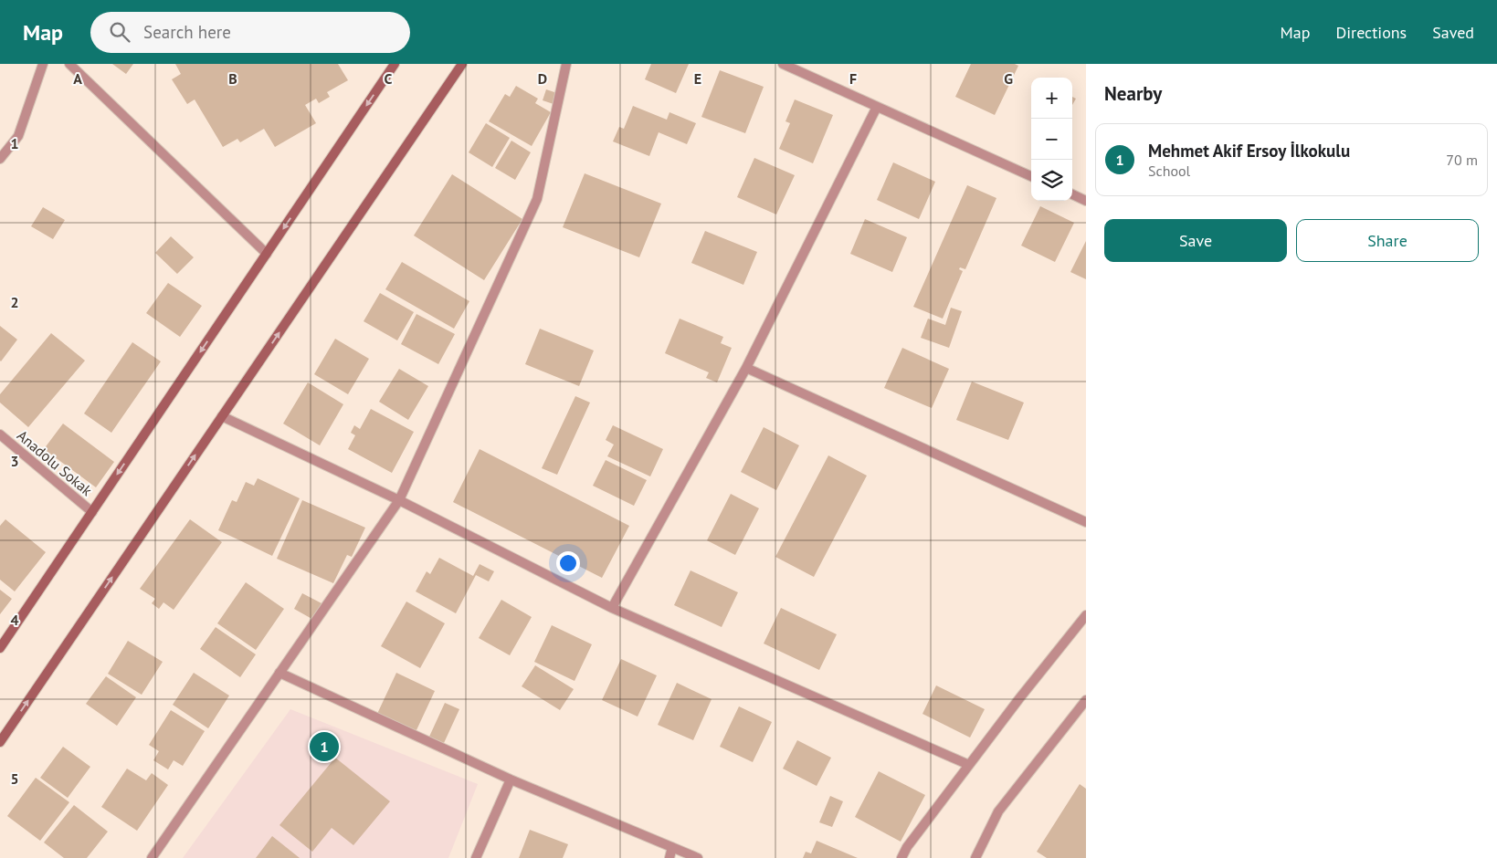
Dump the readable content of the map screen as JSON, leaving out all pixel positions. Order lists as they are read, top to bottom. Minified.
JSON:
{"streets":{"street":["Anadolu Sokak"]},"page":{"header":"Map","search":"Search here","nav":["Map","Directions","Saved"],"heading":"Nearby","map_buttons":["+","−"],"list":[{"mark":"1","name":"Mehmet Akif Ersoy İlkokulu","note":"School","value":"70 m"}],"buttons":["Save","Share"],"pins":"1"},"grid":{"columns":["A","B","C","D","E","F","G"],"rows":["1","2","3","4","5"]}}
